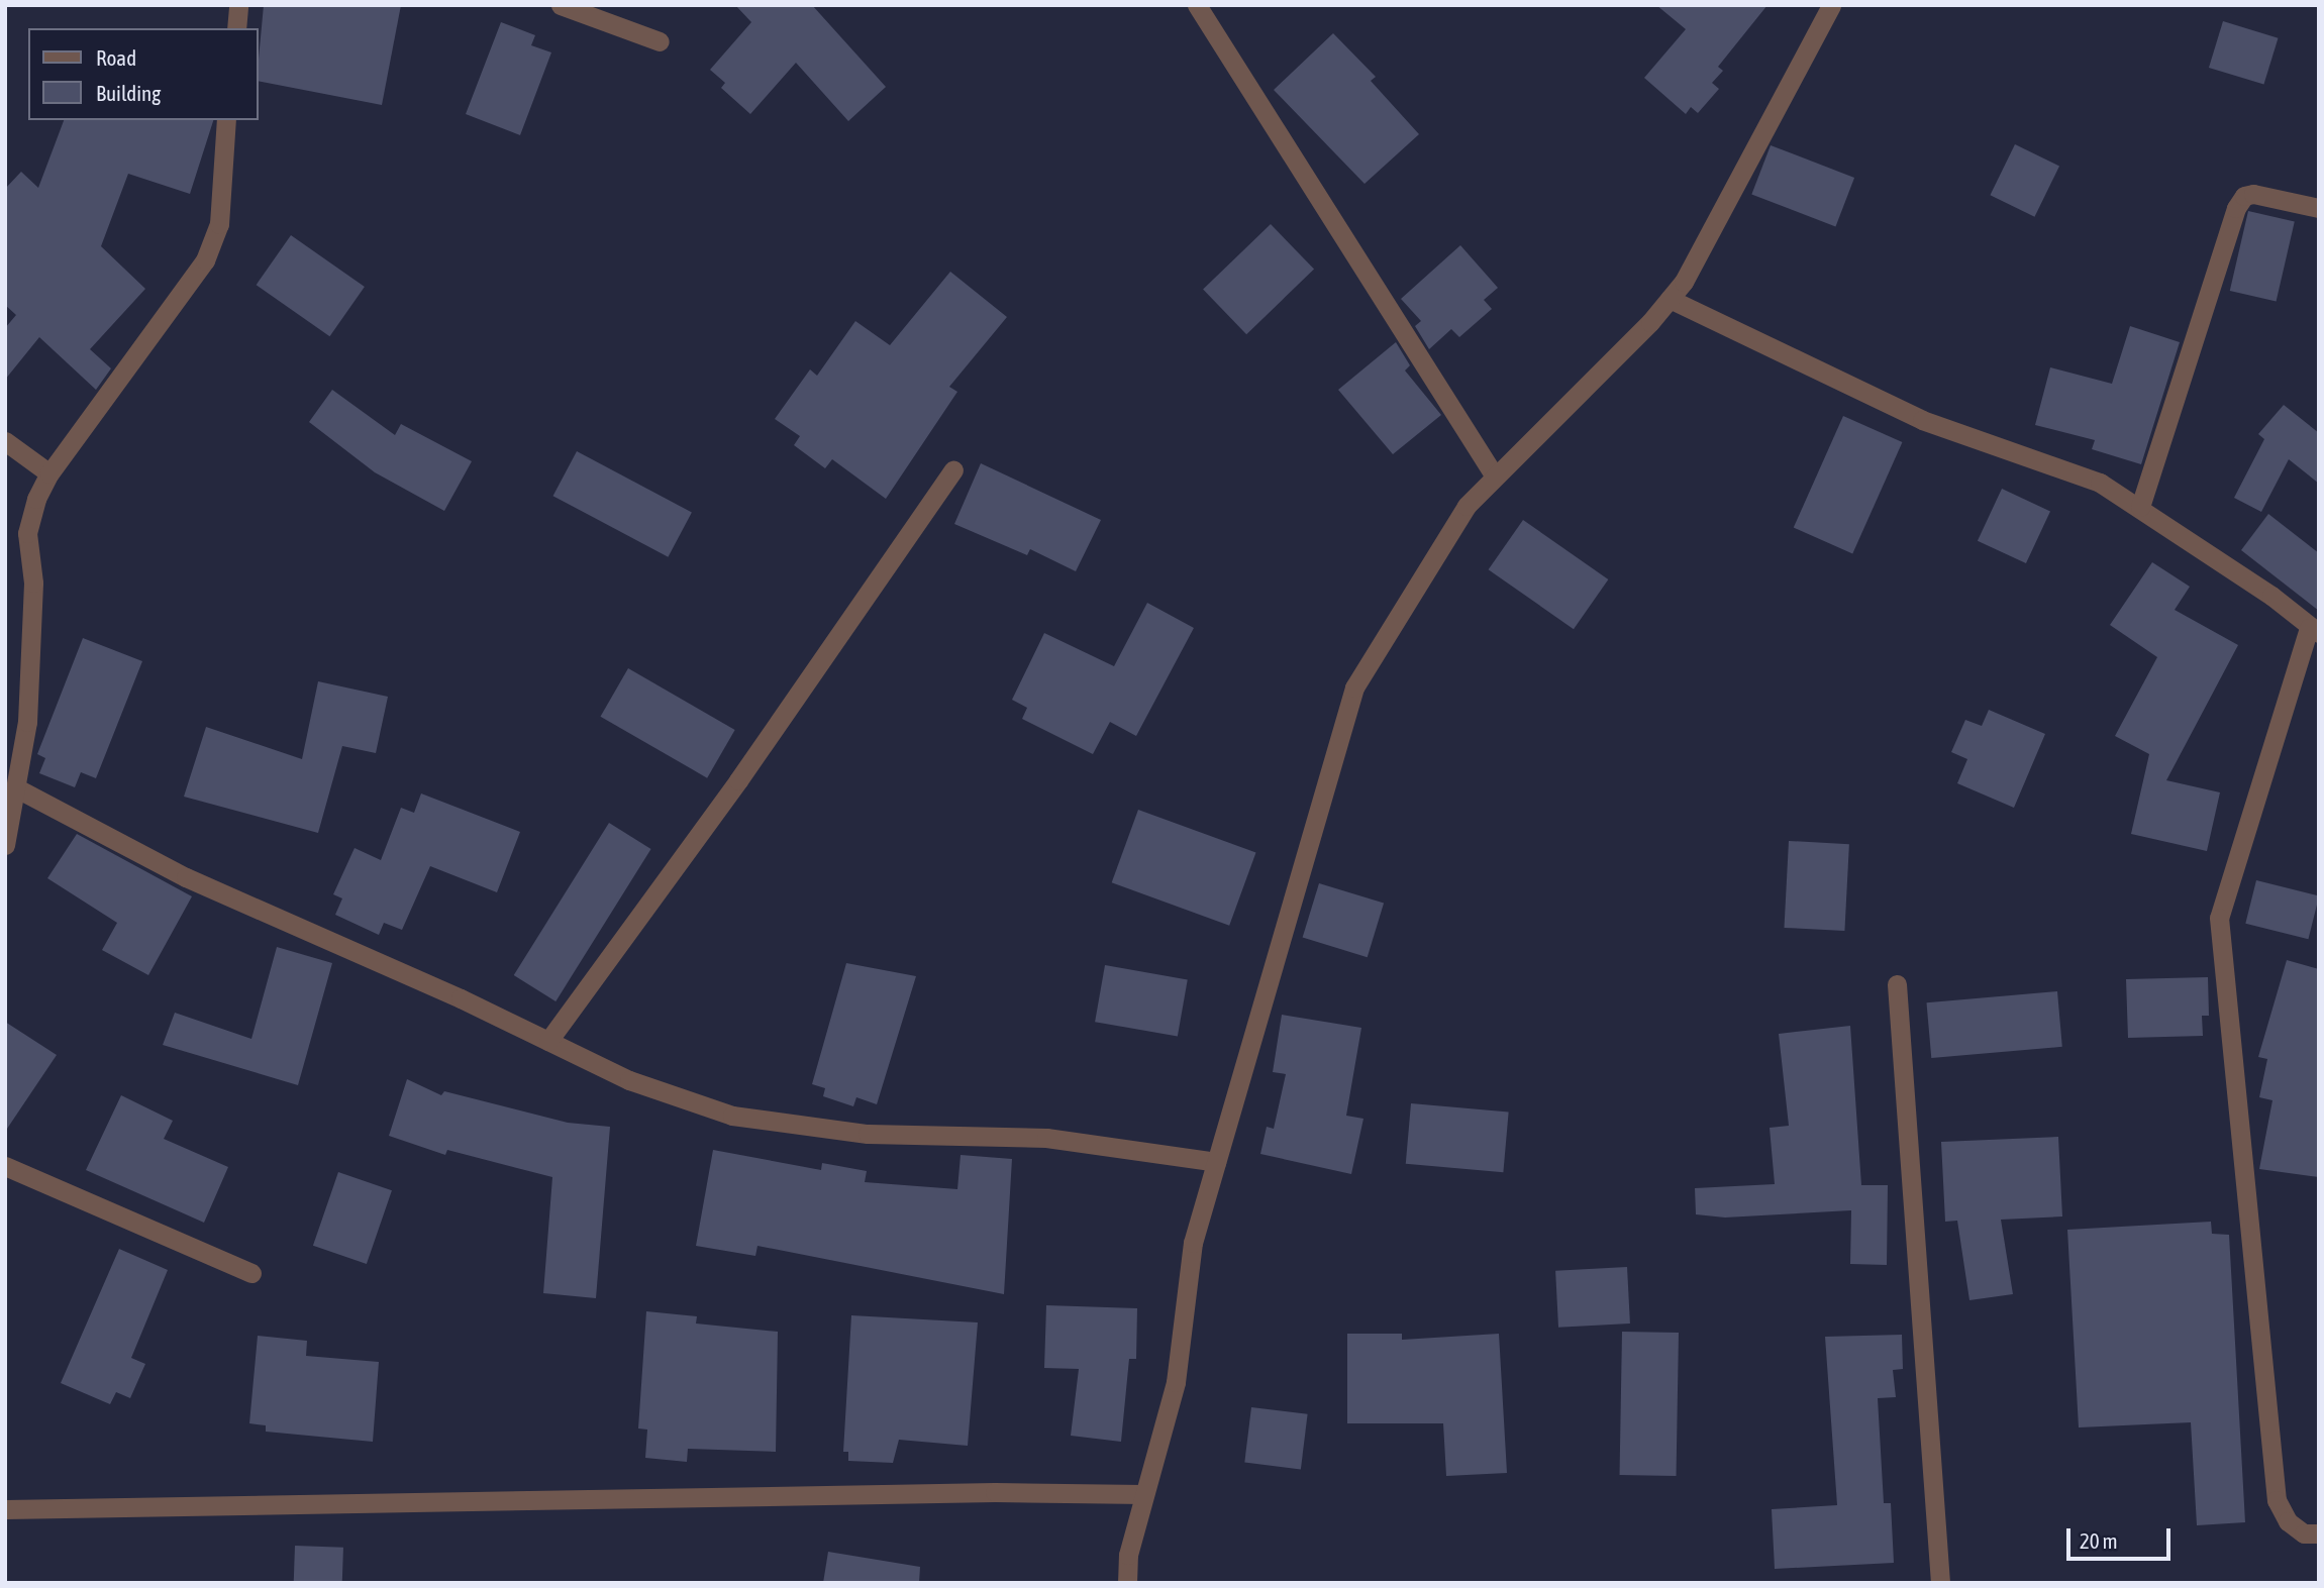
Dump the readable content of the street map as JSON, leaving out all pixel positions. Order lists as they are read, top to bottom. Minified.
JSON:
{"legend":["Road","Building"],"scale_bar":"20 m"}
